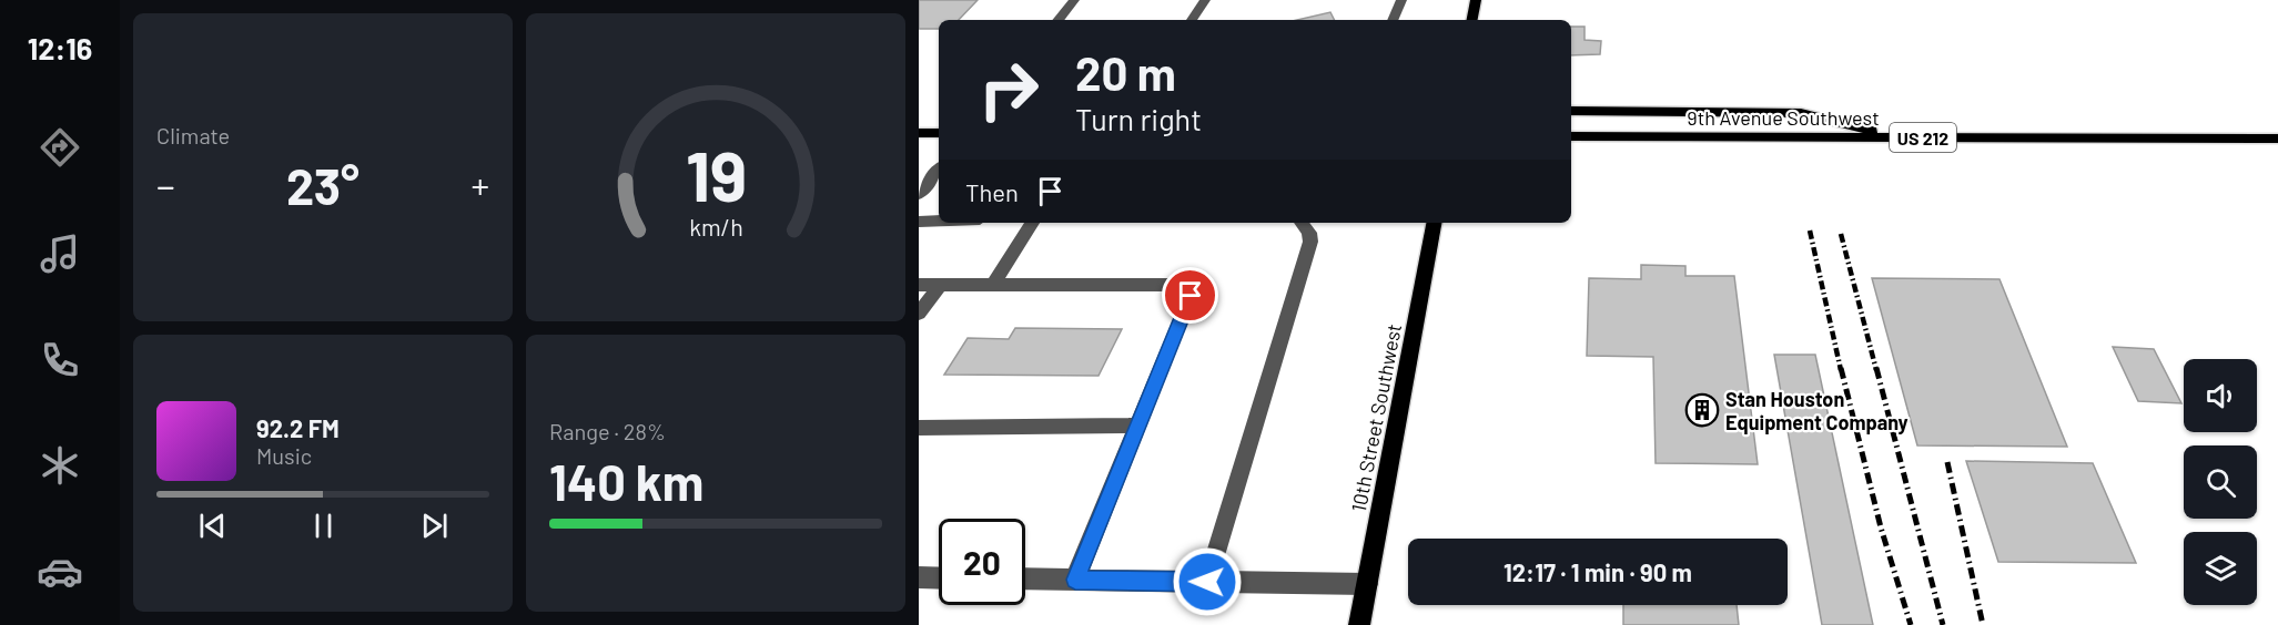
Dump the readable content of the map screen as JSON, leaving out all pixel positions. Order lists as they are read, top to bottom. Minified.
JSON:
{"streets":{"main road":["9th Avenue Southwest","US 212","10th Street Southwest"]},"places":{"building":["Stan Houston Equipment Company"]},"page":{"tabs":"12:16","tile":["Climate",["Range · 28%","140 km"]],"turn":["20 m","Turn right"],"heat":["−","23°","+"],"then":"Then","song":["92.2 FM","Music"],"limit":"20","trip":"12:17 · 1 min · 90 m","gauge":["19","km/h"]}}
